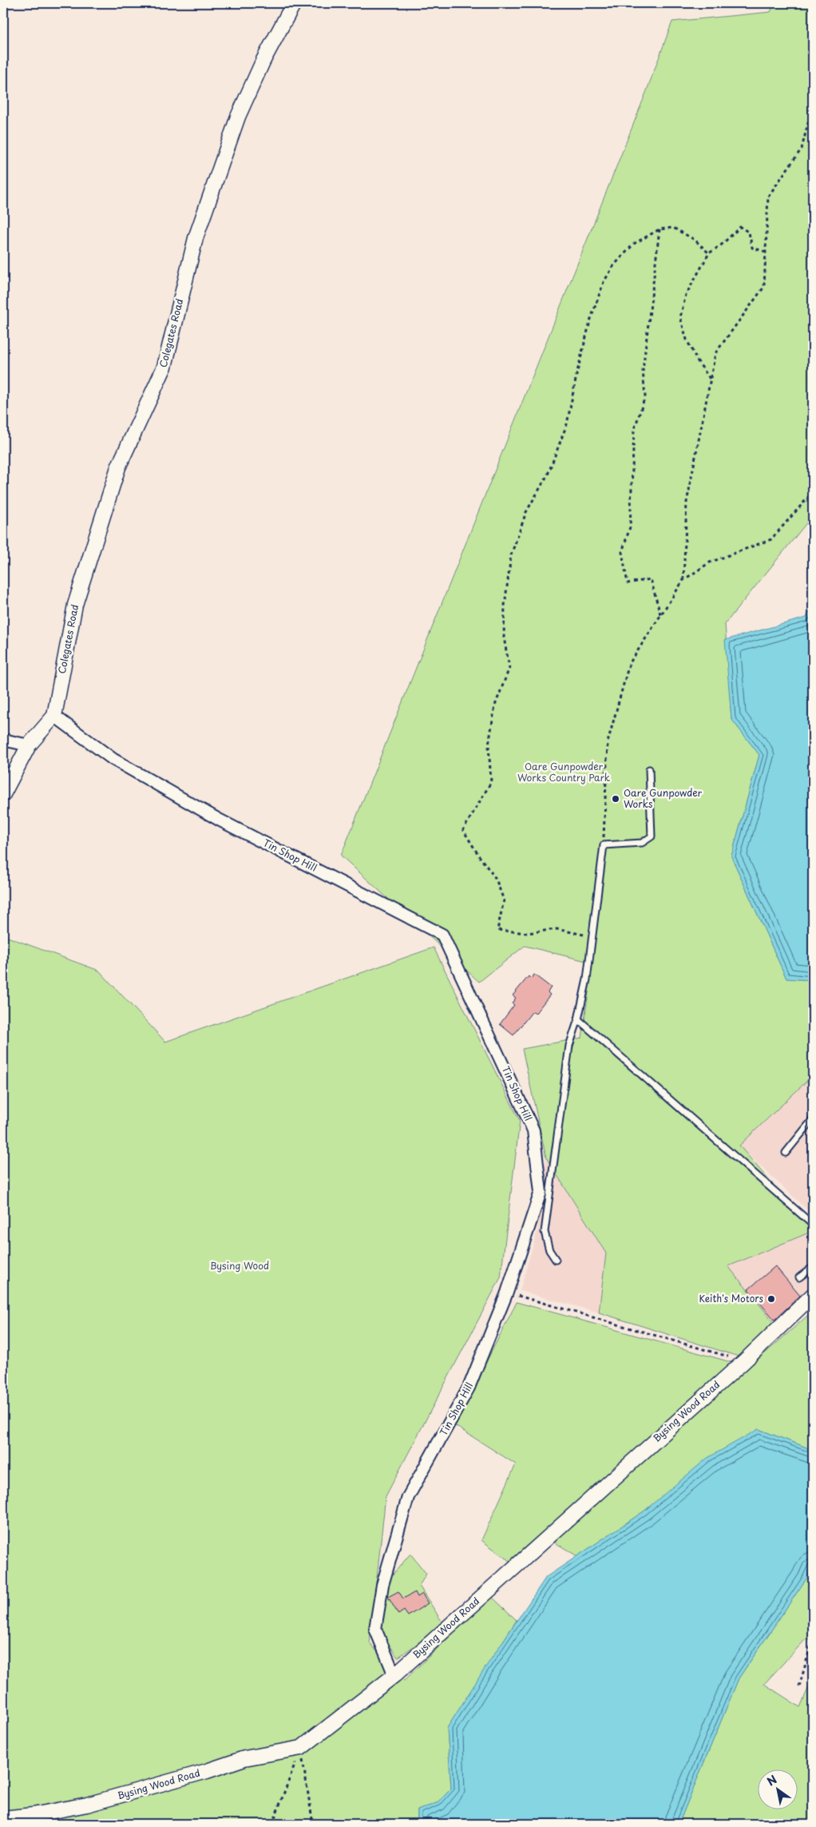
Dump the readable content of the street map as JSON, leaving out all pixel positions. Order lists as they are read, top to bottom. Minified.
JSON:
{"streets":{"street":["Colegates Road","Tin Shop Hill","Bysing Wood Road"]},"crossings":[["Colegates Road","Tin Shop Hill"],["Tin Shop Hill","Bysing Wood Road"]],"parks":["Oare Gunpowder Works Country Park","Bysing Wood"],"places":["Oare Gunpowder Works","Keith's Motors"],"north":"top left"}
